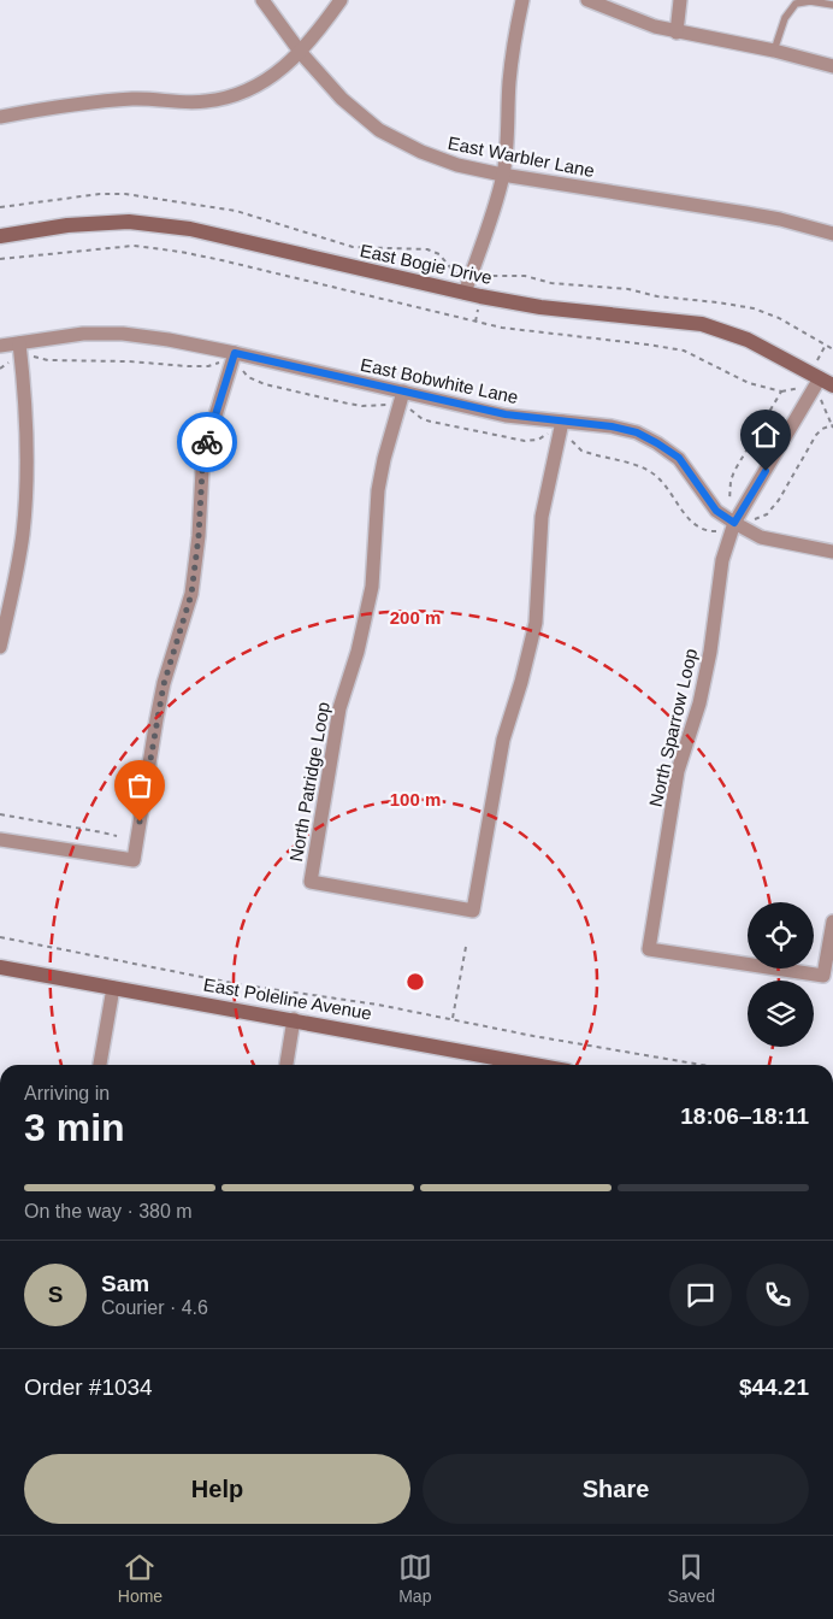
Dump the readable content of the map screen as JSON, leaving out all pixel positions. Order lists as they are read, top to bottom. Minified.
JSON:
{"streets":{"street":["East Warbler Lane","East Bogie Drive","East Bobwhite Lane","North Sparrow Loop","North Patridge Loop","East Poleline Avenue"]},"crossings":[["East Bogie Drive","North Sparrow Loop"],["East Bobwhite Lane","North Sparrow Loop"],["East Bobwhite Lane","North Patridge Loop"]],"page":{"heading":["3 min","Arriving in","18:06–18:11"],"panel":["Sam","Courier · 4.6","Order #1034","$44.21"],"bar":"On the way · 380 m","round":"S","buttons":["Help","Share"],"tabs":["Home","Map","Saved"]},"rings":["200 m","100 m"]}
